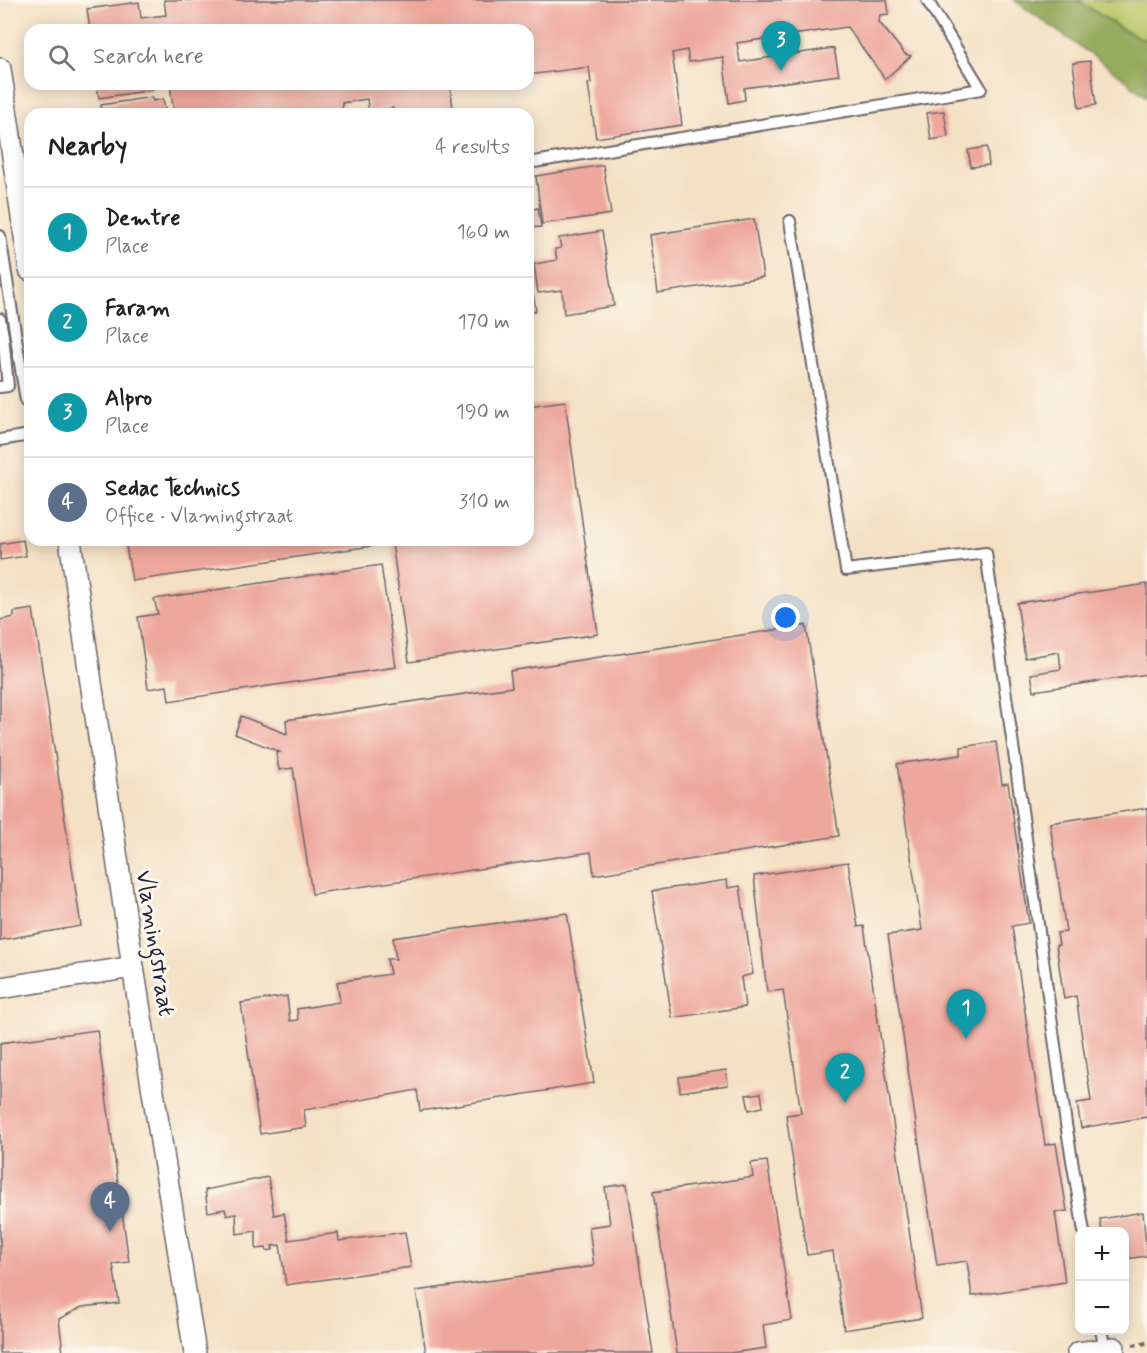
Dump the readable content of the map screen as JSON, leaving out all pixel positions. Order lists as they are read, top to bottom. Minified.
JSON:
{"streets":{"street":["Vlamingstraat"]},"page":{"pins":["3","1","2","4"],"search":"Search here","heading":["Nearby","4 results"],"list":[{"mark":"1","name":"Demtre","note":"Place","value":"160 m"},{"mark":"2","name":"Faram","note":"Place","value":"170 m"},{"mark":"3","name":"Alpro","note":"Place","value":"190 m"},{"mark":"4","name":"Sedac Technics","note":"Office · Vlamingstraat","value":"310 m"}],"map_buttons":["+","−"]}}
